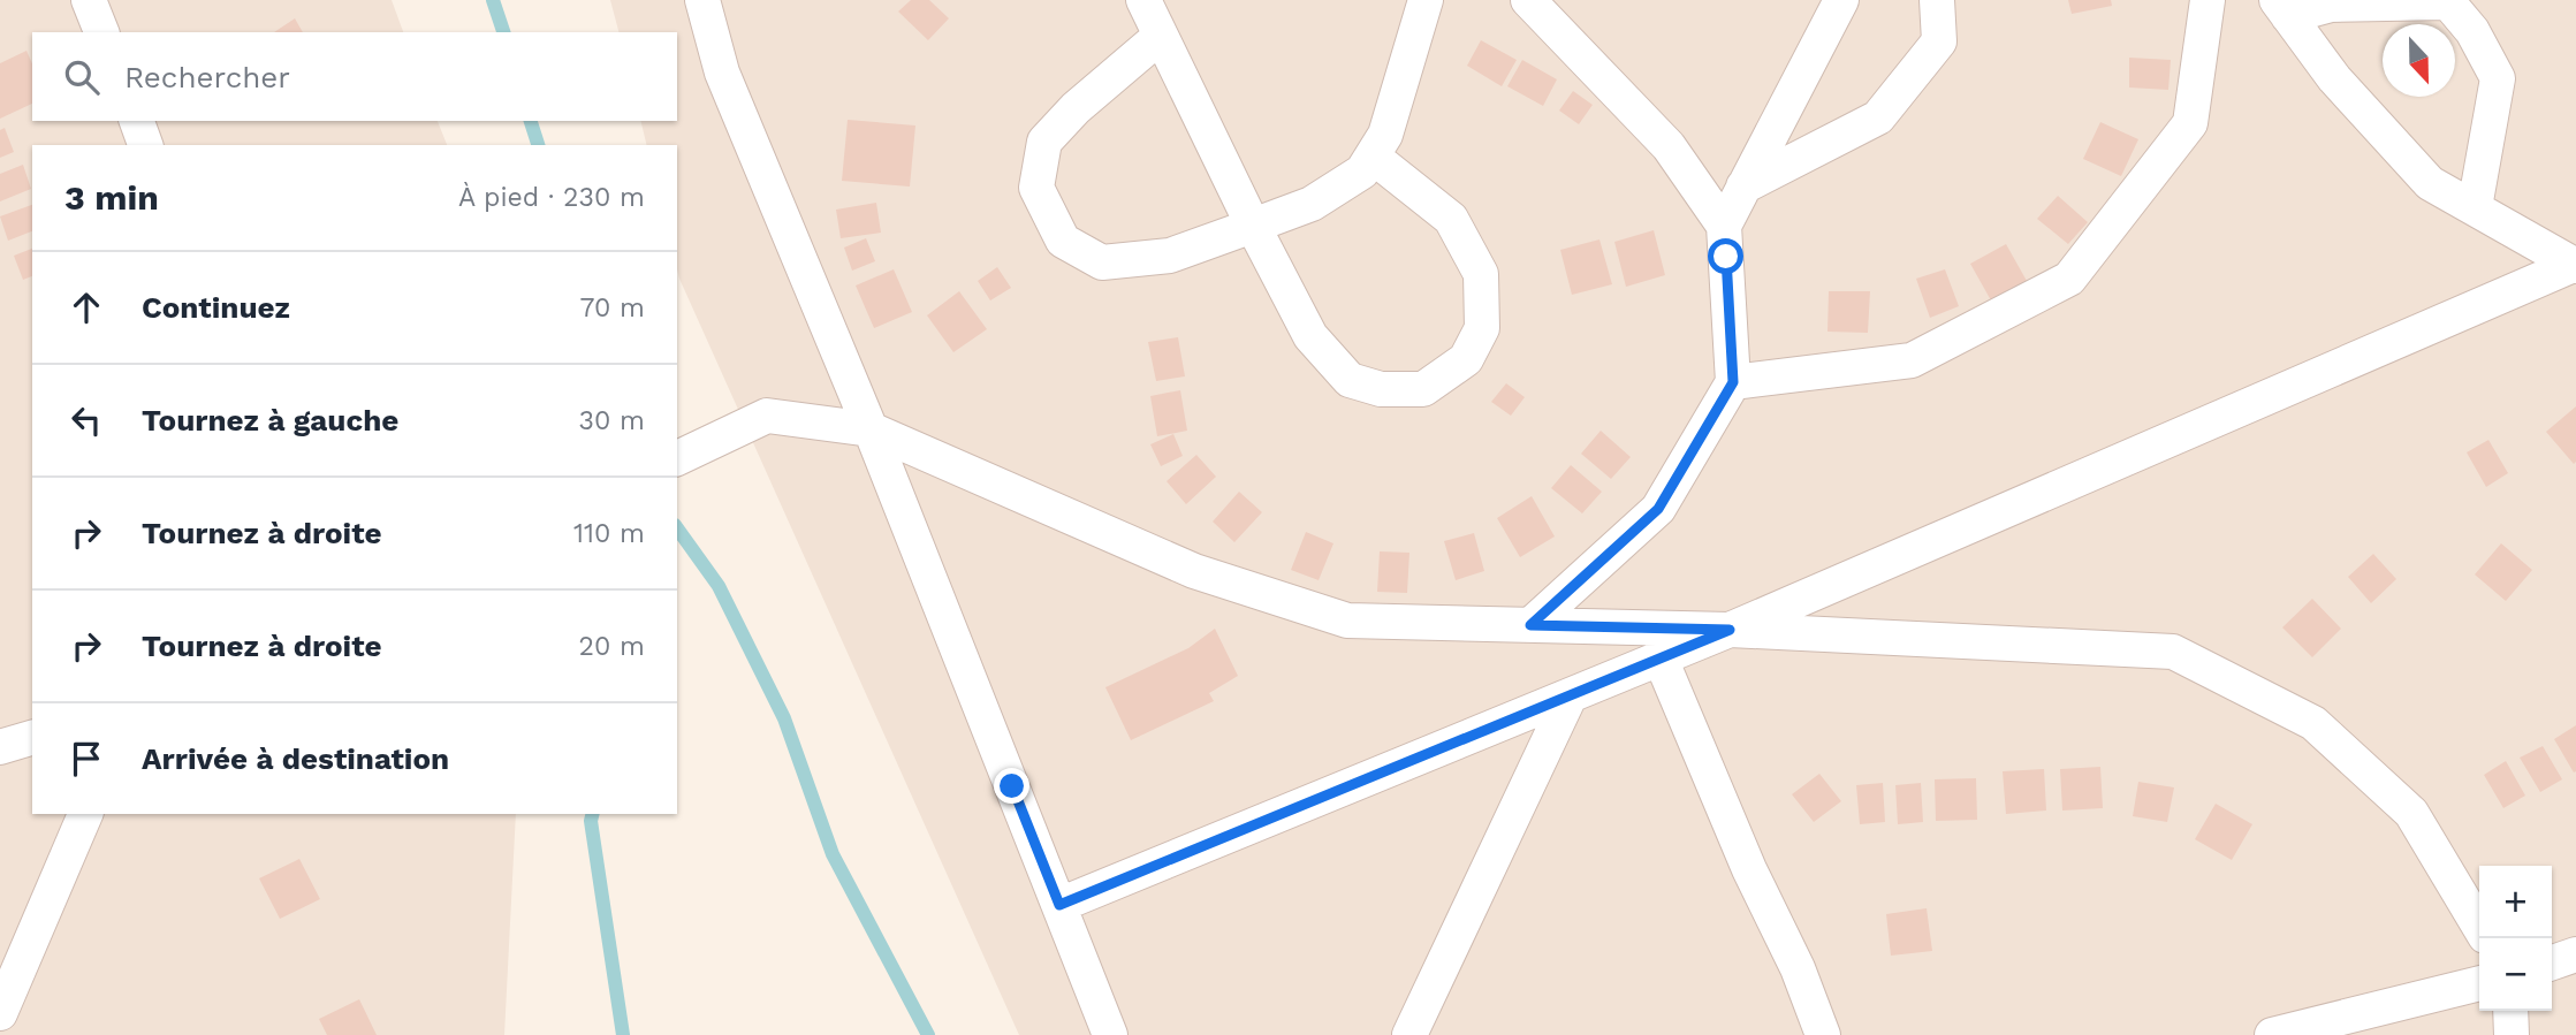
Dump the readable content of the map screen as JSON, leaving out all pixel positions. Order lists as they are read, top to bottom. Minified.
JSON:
{"north":"bottom","page":{"search":"Rechercher","heading":["3 min","À pied · 230 m"],"list":[["Continuez","70 m"],["Tournez à gauche","30 m"],["Tournez à droite","110 m"],["Tournez à droite","20 m"],"Arrivée à destination"],"map_buttons":["+","−"]}}
